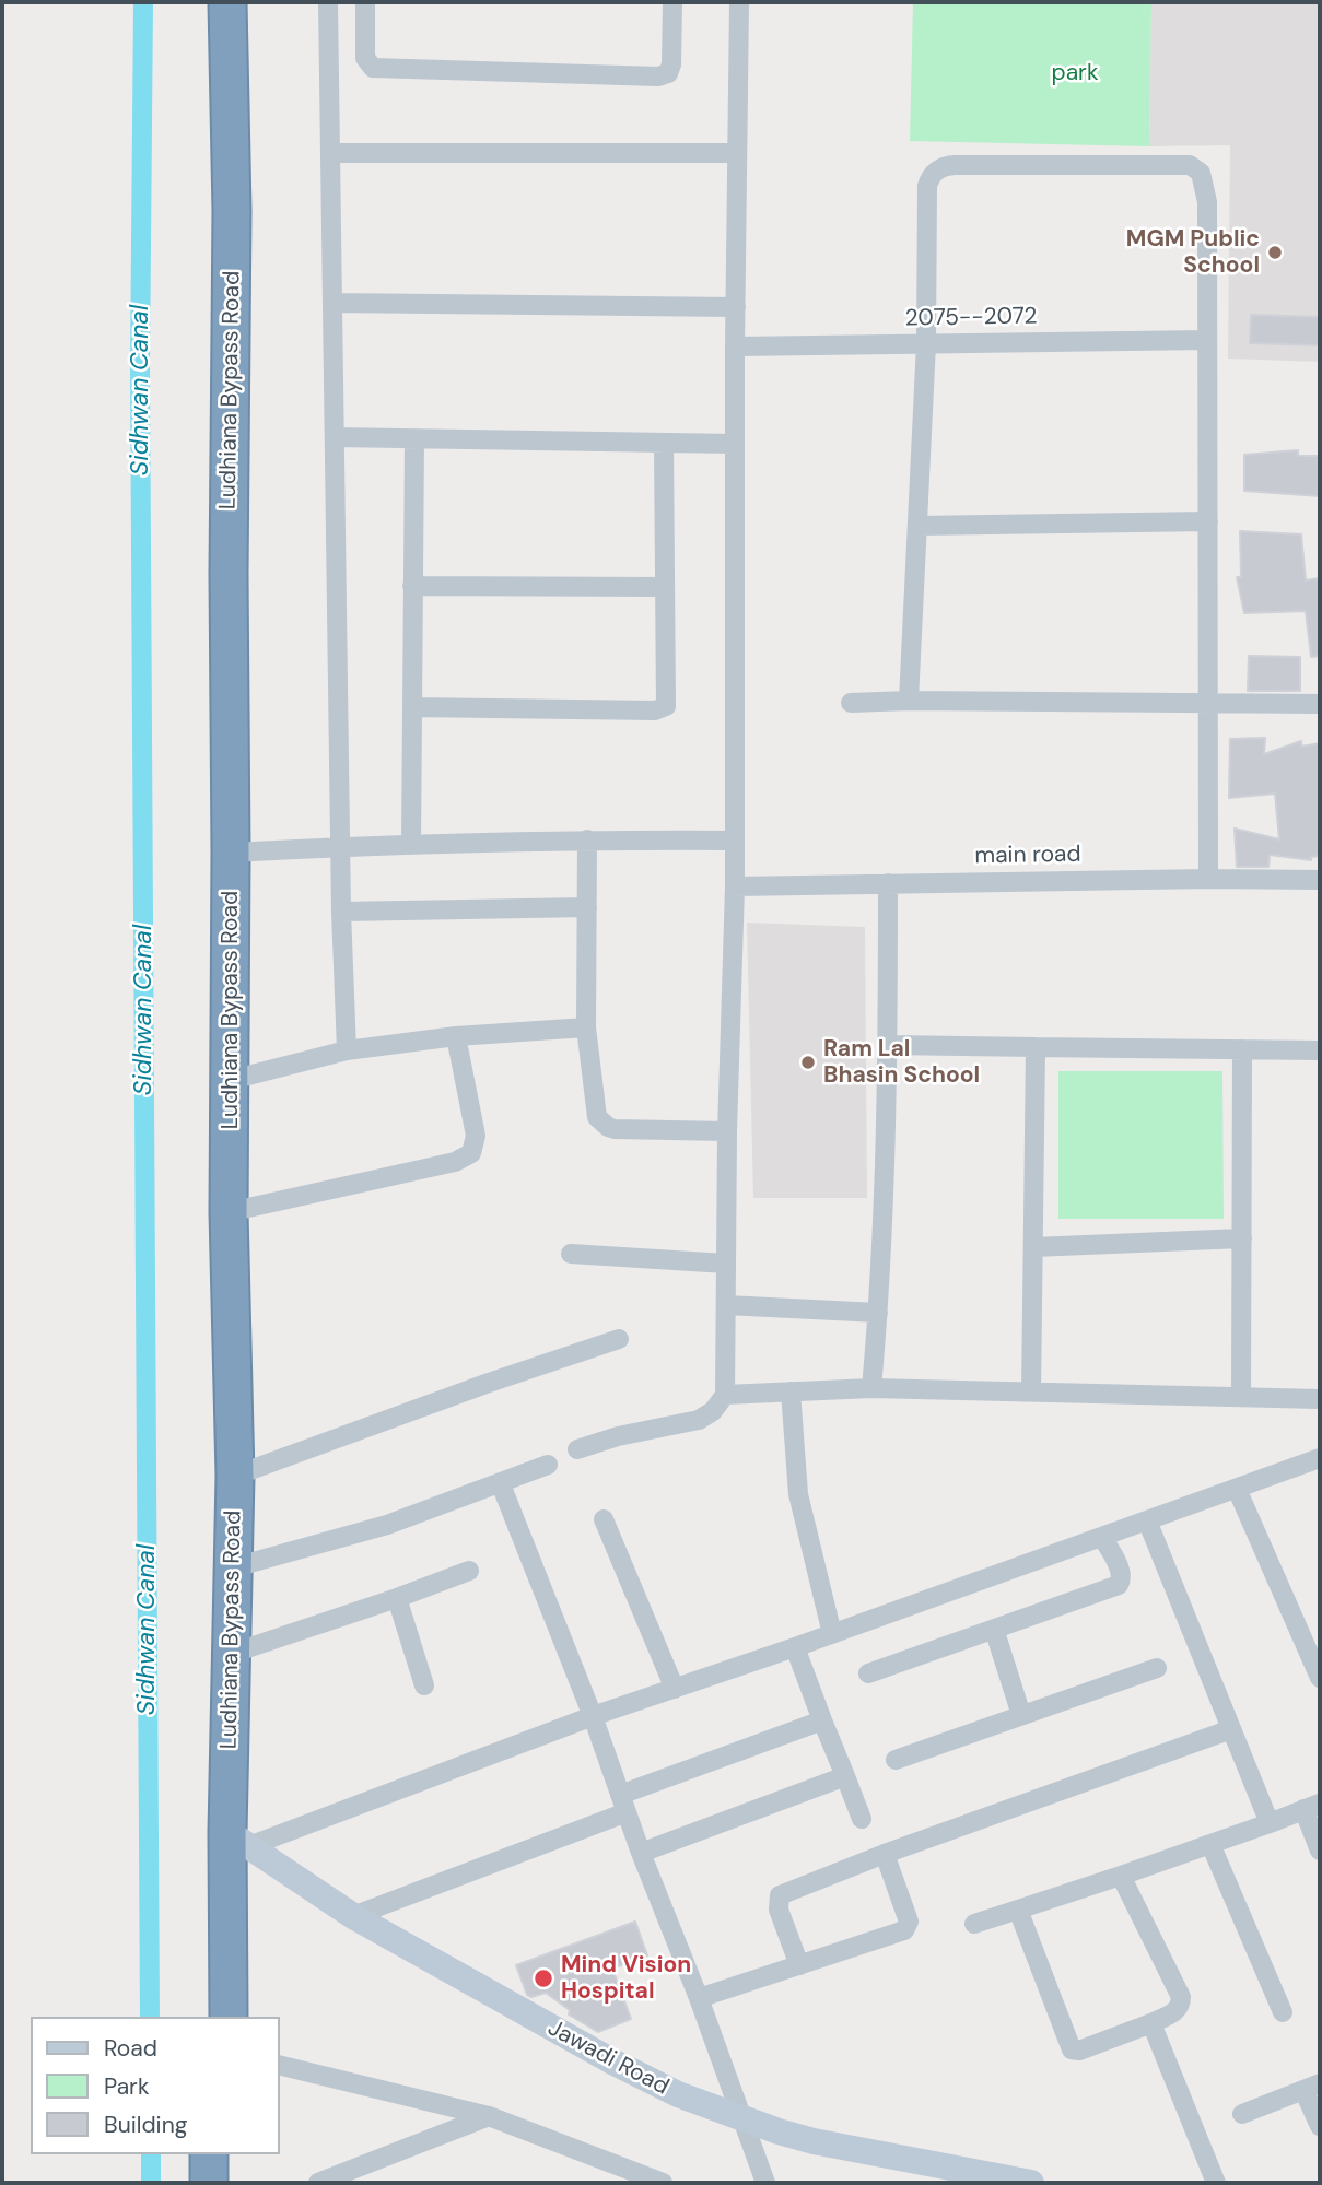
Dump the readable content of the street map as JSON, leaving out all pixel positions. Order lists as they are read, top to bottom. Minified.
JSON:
{"streets":{"highway":["Ludhiana Bypass Road"],"street":["2075--2072","main road","Jawadi Road"]},"crossings":[["Ludhiana Bypass Road","Jawadi Road"]],"water":["Sidhwan Canal"],"parks":["park"],"places":["MGM Public School","Ram Lal Bhasin School","Mind Vision Hospital"],"legend":["Road","Park","Building"]}
